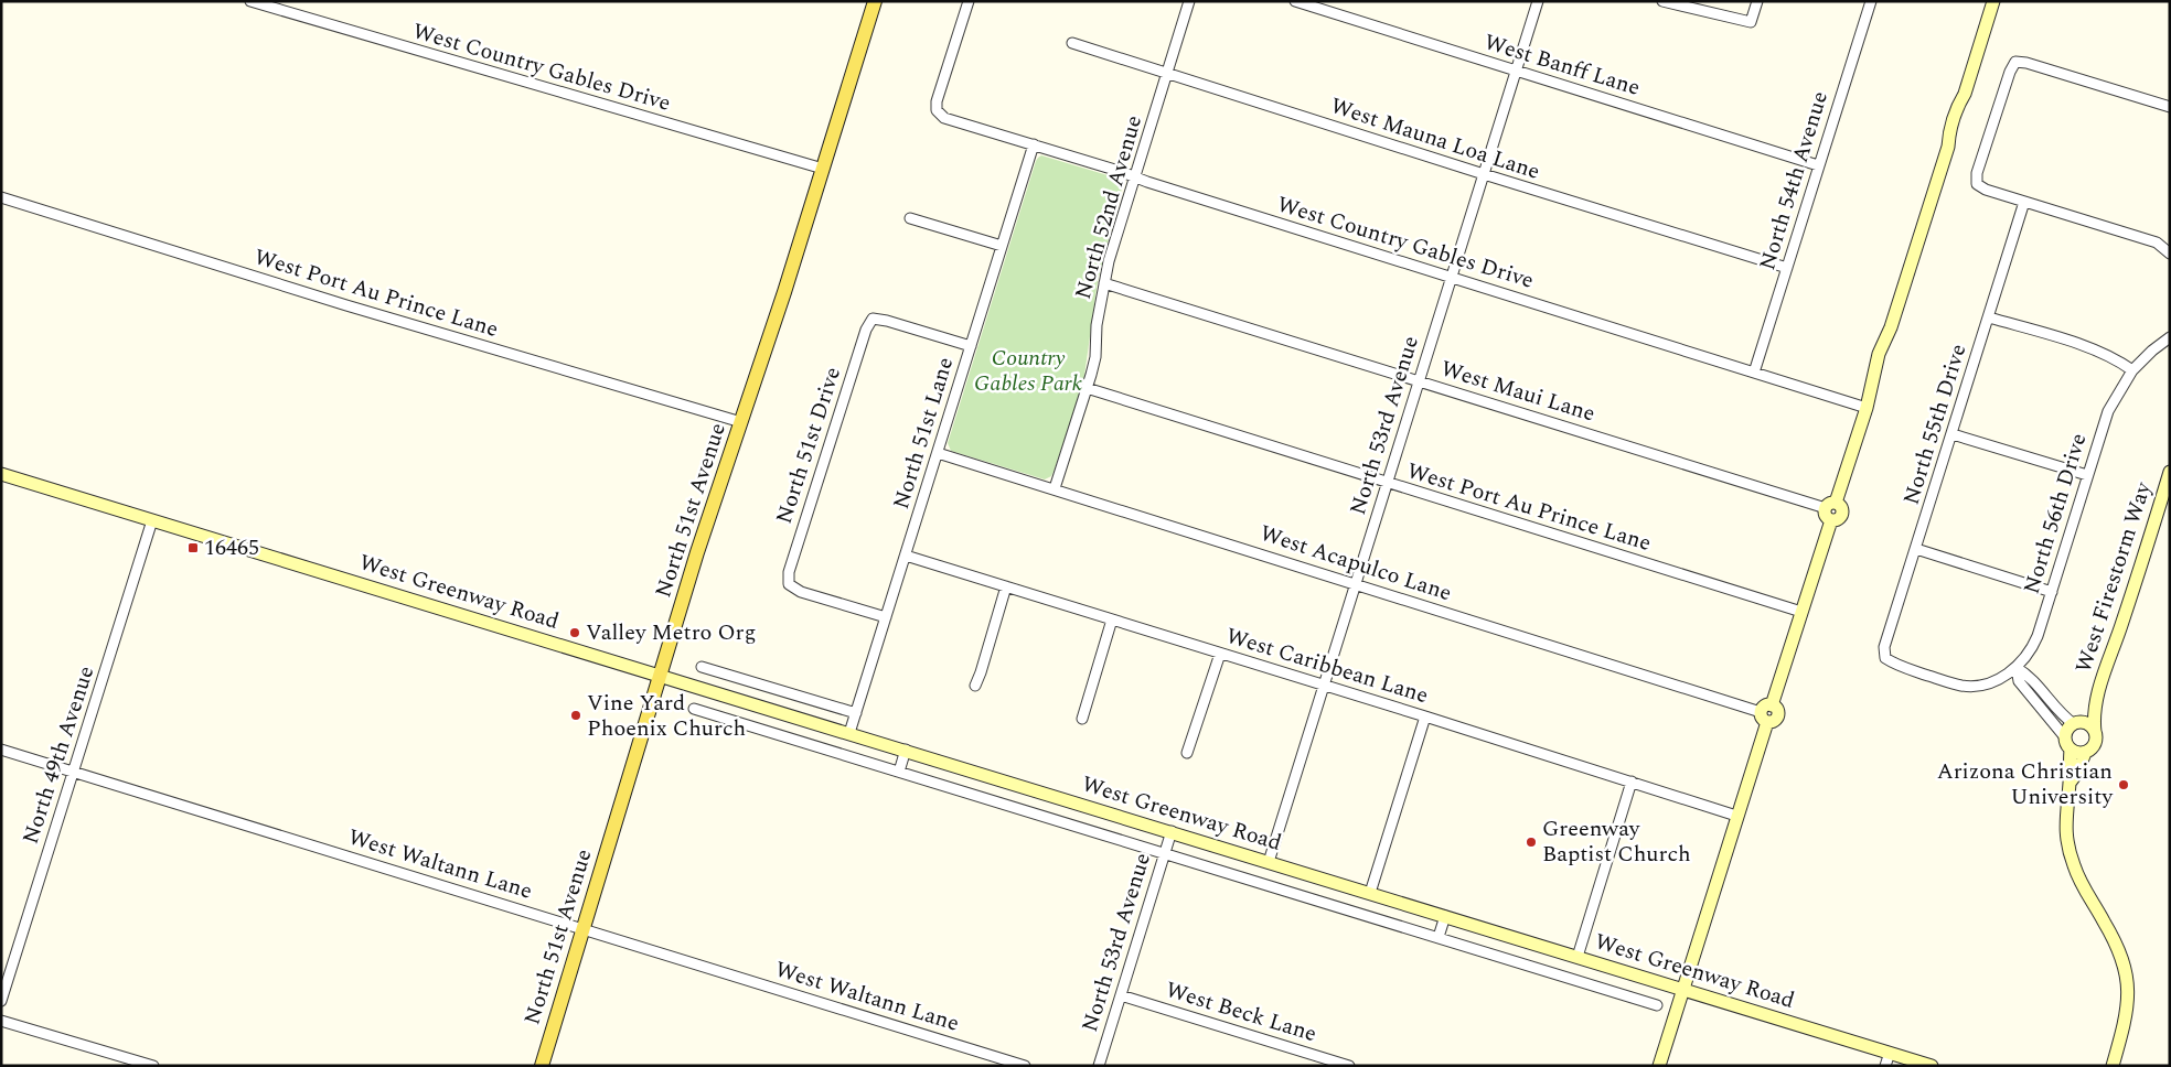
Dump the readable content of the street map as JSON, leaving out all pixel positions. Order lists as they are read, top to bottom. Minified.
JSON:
{"streets":{"main road":["North 51st Avenue","West Firestorm Way","West Greenway Road"],"street":["West Banff Lane","West Country Gables Drive","West Mauna Loa Lane","North 54th Avenue","North 52nd Avenue","West Port Au Prince Lane","West Maui Lane","North 55th Drive","North 53rd Avenue","North 51st Lane","North 51st Drive","North 56th Drive","West Acapulco Lane","West Caribbean Lane","North 49th Avenue","West Waltann Lane","West Beck Lane"]},"crossings":[["West Banff Lane","North 54th Avenue"],["West Banff Lane","North 53rd Avenue"],["West Country Gables Drive","North 54th Avenue"],["West Country Gables Drive","North 52nd Avenue"],["West Country Gables Drive","North 53rd Avenue"],["West Country Gables Drive","North 51st Lane"],["West Country Gables Drive","North 51st Avenue"],["West Mauna Loa Lane","North 54th Avenue"],["West Mauna Loa Lane","North 52nd Avenue"],["West Mauna Loa Lane","North 53rd Avenue"],["North 52nd Avenue","West Port Au Prince Lane"],["North 52nd Avenue","West Maui Lane"],["North 52nd Avenue","West Acapulco Lane"],["West Port Au Prince Lane","North 53rd Avenue"],["West Port Au Prince Lane","North 51st Avenue"],["West Maui Lane","North 53rd Avenue"],["North 55th Drive","North 56th Drive"],["North 53rd Avenue","West Acapulco Lane"],["North 53rd Avenue","West Greenway Road"],["North 53rd Avenue","West Caribbean Lane"],["North 53rd Avenue","West Beck Lane"],["North 51st Lane","North 51st Drive"],["North 51st Lane","West Acapulco Lane"],["North 51st Lane","West Greenway Road"],["North 51st Lane","West Caribbean Lane"],["North 51st Avenue","West Greenway Road"],["North 51st Avenue","West Waltann Lane"],["West Greenway Road","North 49th Avenue"],["North 49th Avenue","West Waltann Lane"]],"parks":["Country Gables Park"],"places":{"transit":["16465"],"other":["Valley Metro Org","Vine Yard Phoenix Church","Arizona Christian University","Greenway Baptist Church"]}}
